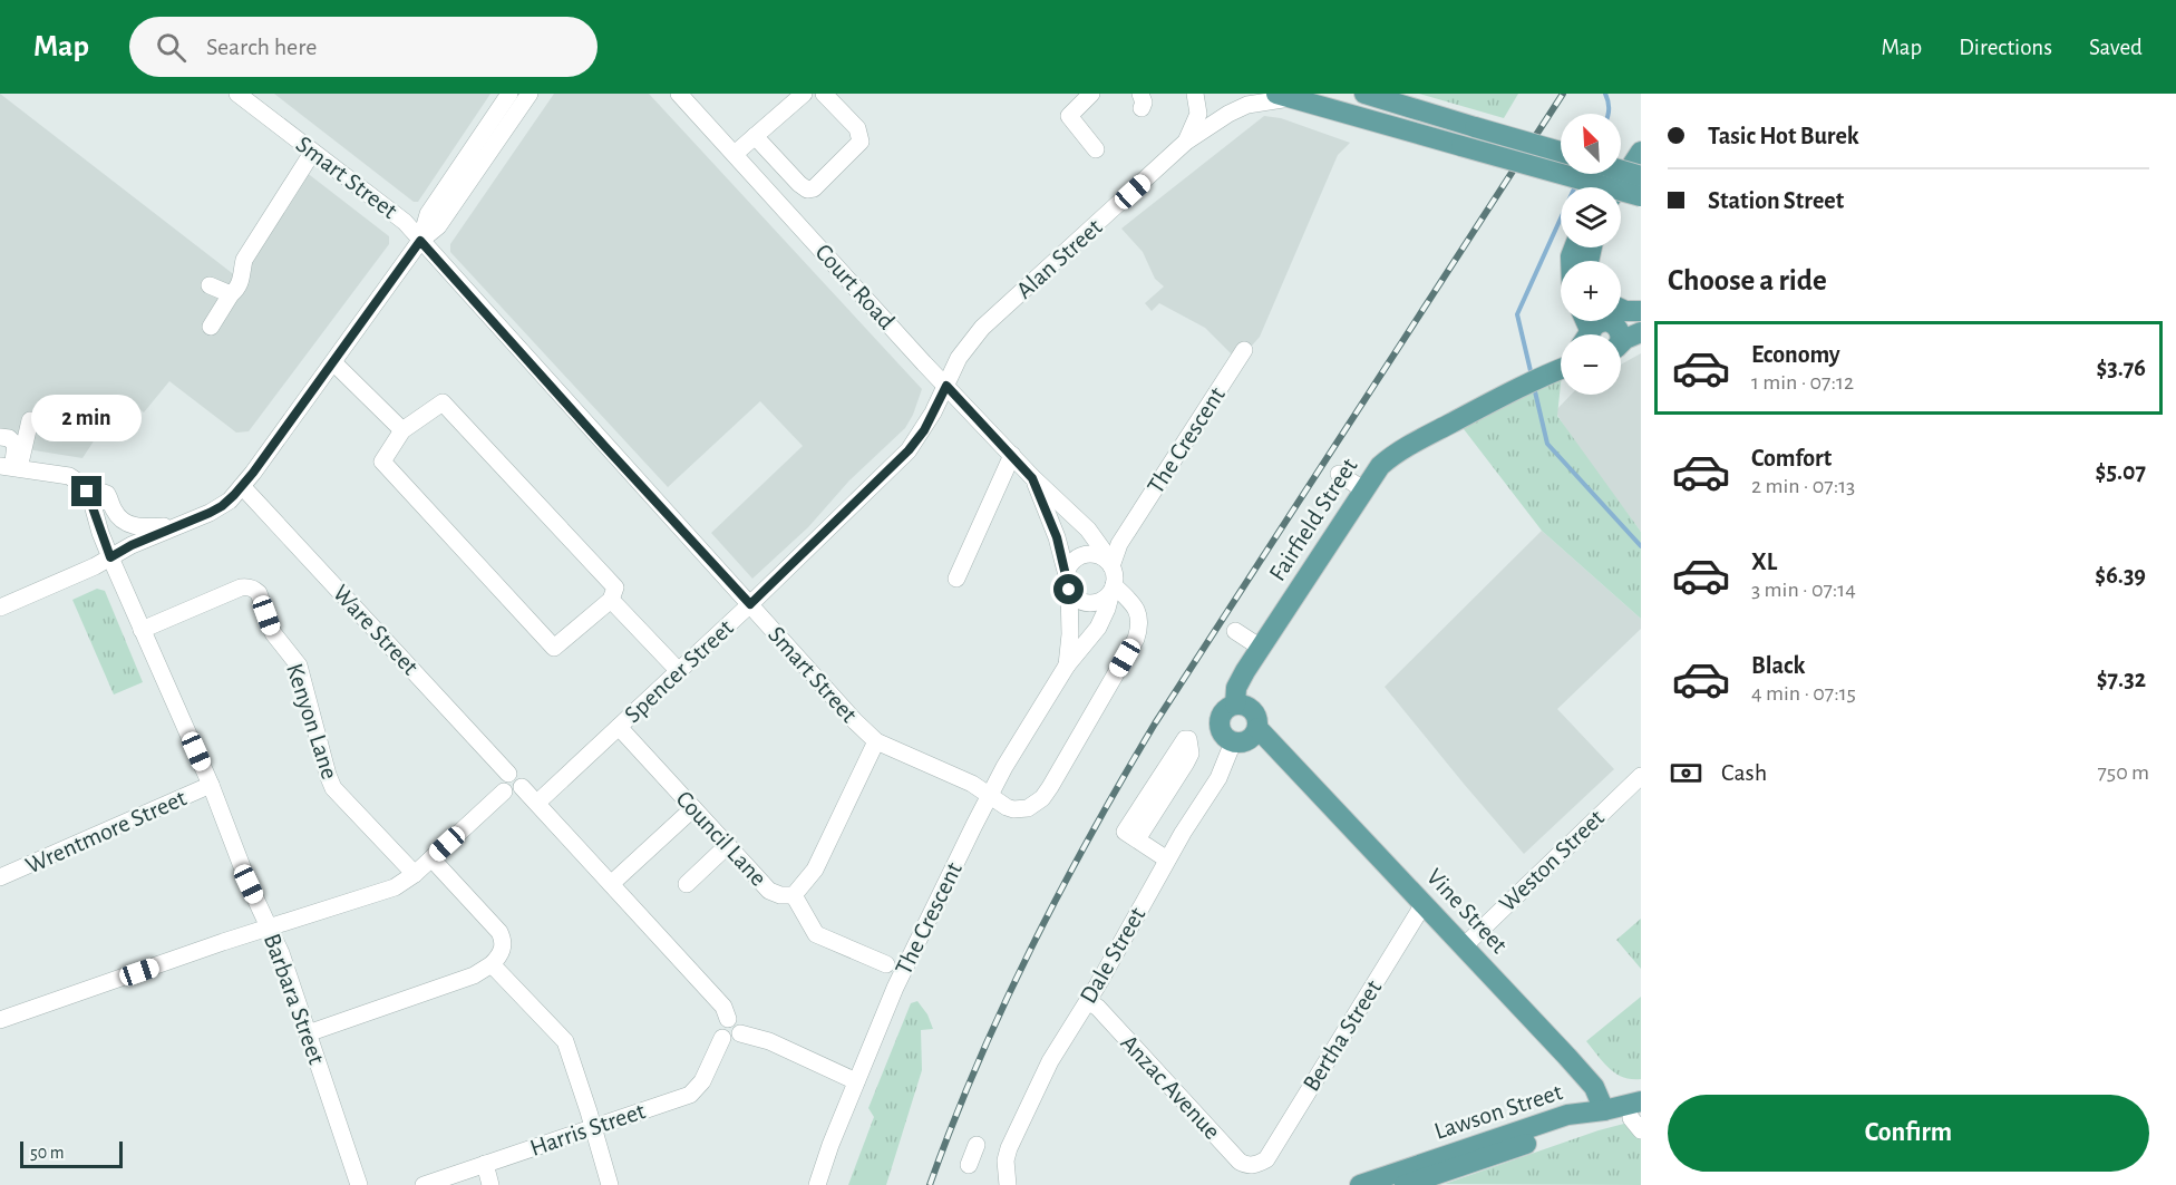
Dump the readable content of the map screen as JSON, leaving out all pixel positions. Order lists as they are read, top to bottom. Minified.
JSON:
{"streets":{"main road":["Fairfield Street","Vine Street","Lawson Street"],"street":["Smart Street","Alan Street","Court Road","The Crescent","Ware Street","Spencer Street","Kenyon Lane","Wrentmore Street","Council Lane","Weston Street","Dale Street","Barbara Street","Bertha Street","Anzac Avenue","Harris Street"]},"crossings":[["Smart Street","Court Road"],["Smart Street","The Crescent"],["Smart Street","Spencer Street"],["Smart Street","Council Lane"],["Alan Street","Court Road"],["Alan Street","Spencer Street"],["Court Road","The Crescent"],["Court Road","Spencer Street"],["Fairfield Street","Vine Street"],["Fairfield Street","Dale Street"],["Spencer Street","Council Lane"],["Kenyon Lane","Barbara Street"],["Wrentmore Street","Barbara Street"],["Weston Street","Vine Street"],["Vine Street","Dale Street"],["Vine Street","Bertha Street"],["Vine Street","Lawson Street"],["Dale Street","Anzac Avenue"],["Bertha Street","Anzac Avenue"]],"scale_bar":"50 m","north":"top left","page":{"header":"Map","search":"Search here","nav":["Map","Directions","Saved"],"banner":["Tasic Hot Burek","Station Street"],"map_buttons":["+","−"],"heading":"Choose a ride","list":[{"name":"Economy","note":"1 min · 07:12","value":"$3.76"},{"name":"Comfort","note":"2 min · 07:13","value":"$5.07"},{"name":"XL","note":"3 min · 07:14","value":"$6.39"},{"name":"Black","note":"4 min · 07:15","value":"$7.32"}],"bubble":"2 min","pay":["Cash","750 m"],"buttons":"Confirm","scale":"50 m"}}
